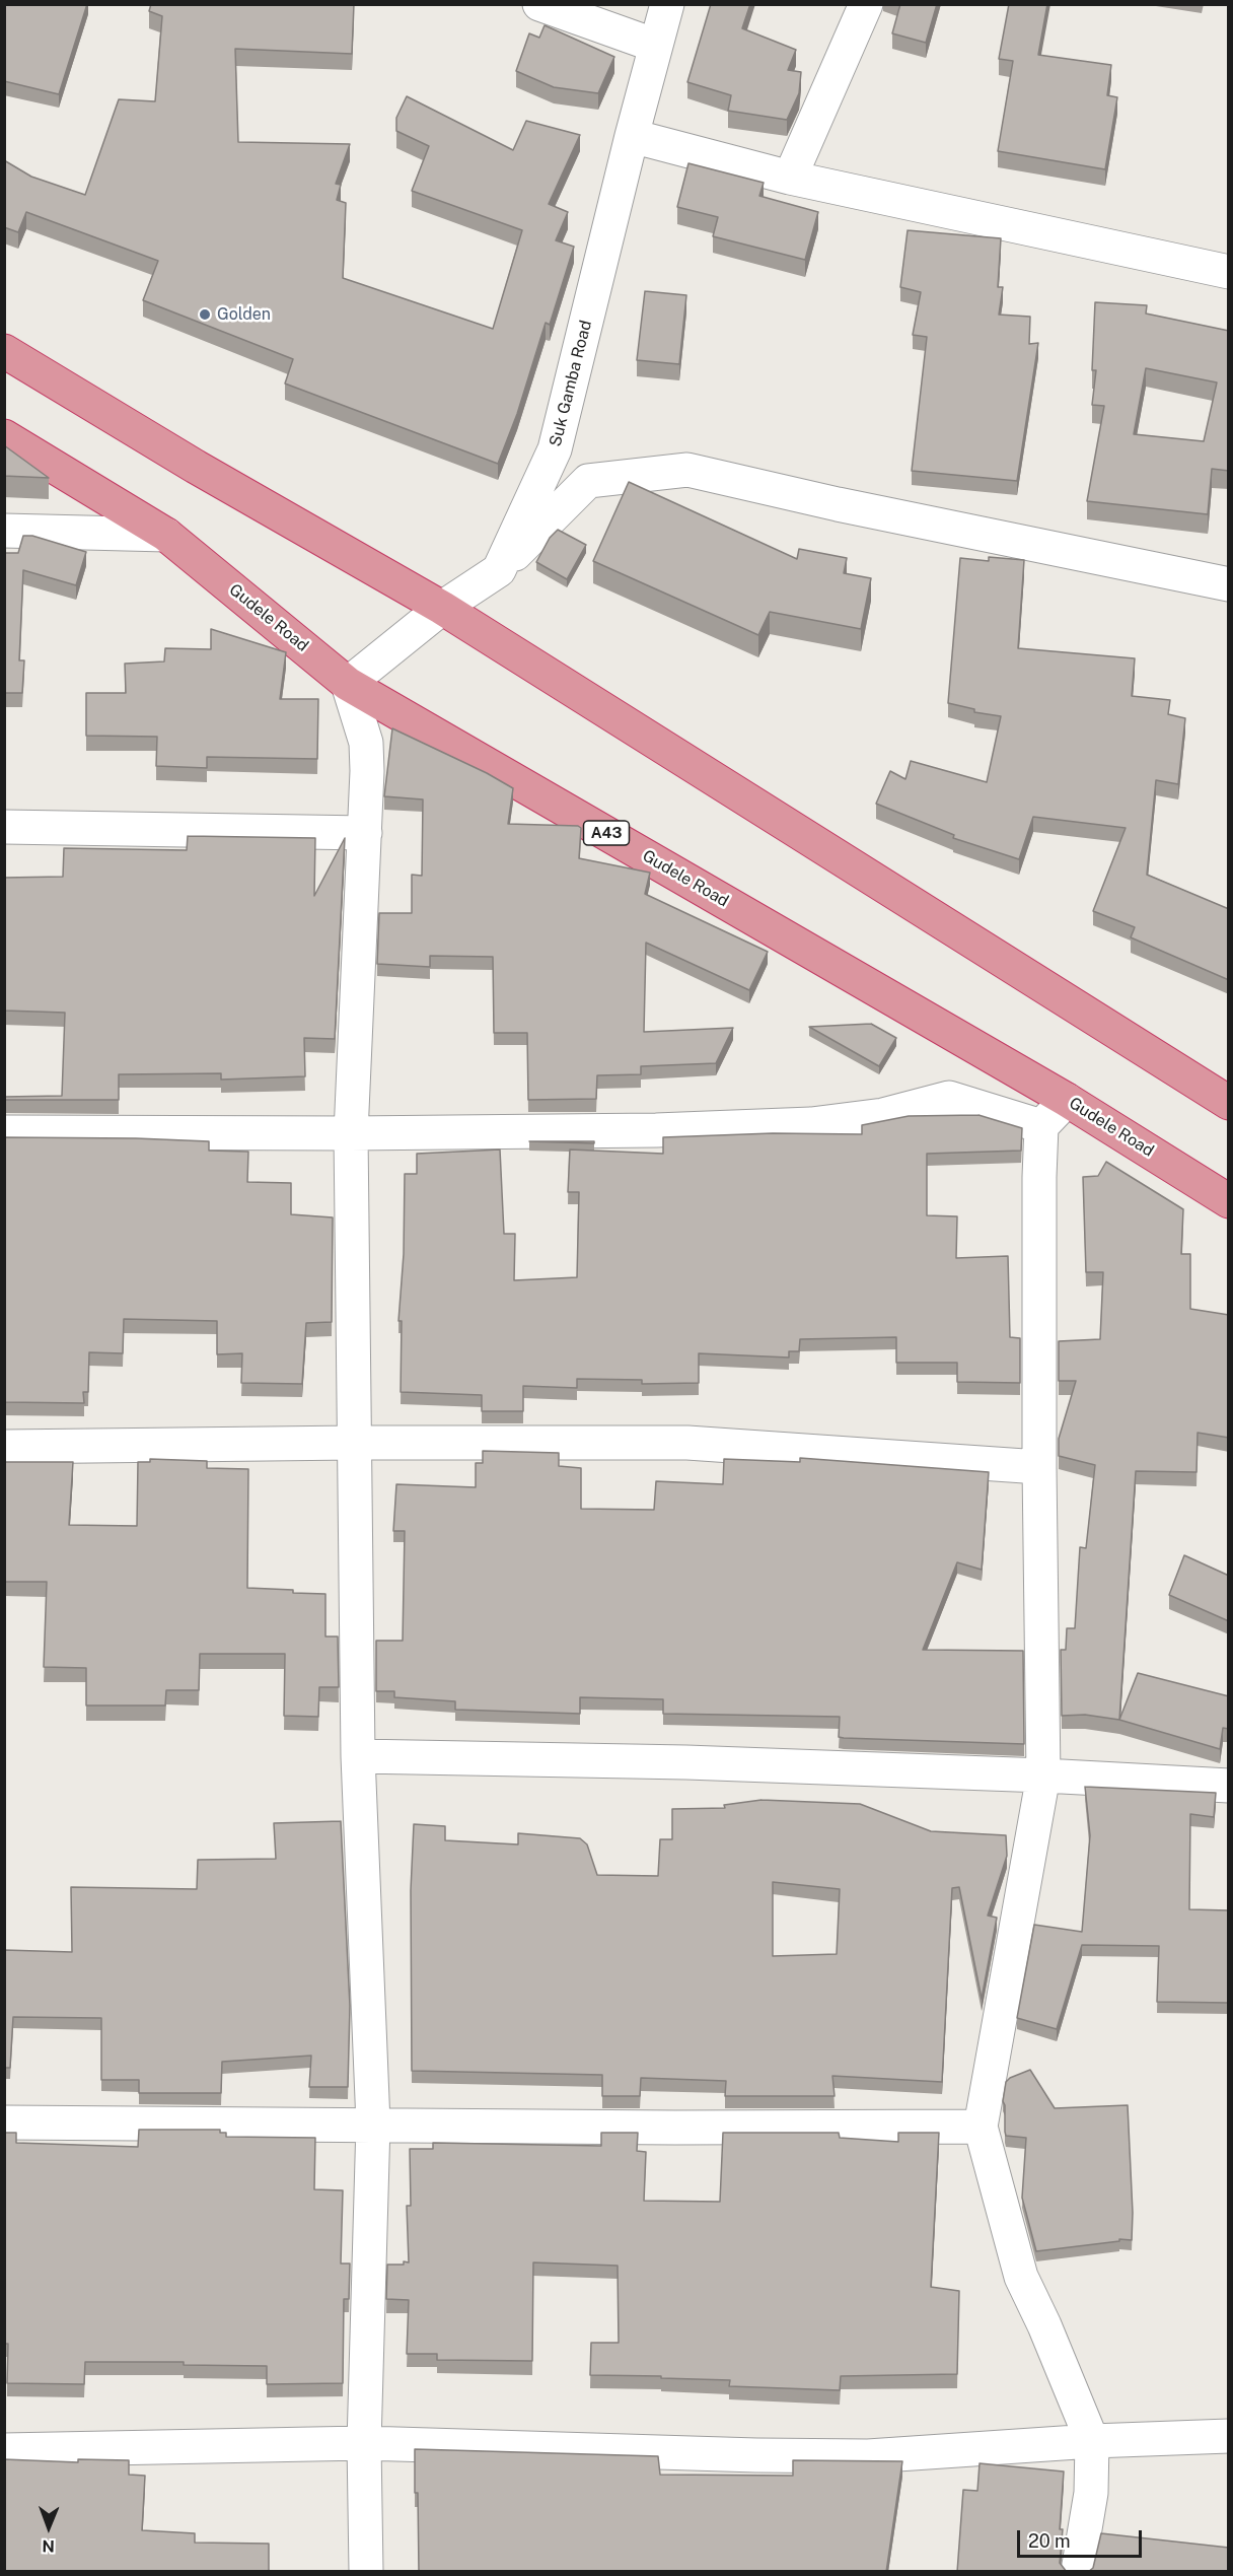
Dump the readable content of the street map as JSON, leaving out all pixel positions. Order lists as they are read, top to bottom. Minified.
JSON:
{"streets":{"highway":["Gudele Road","A43"],"street":["Suk Gamba Road"]},"places":["Golden"],"scale_bar":"20 m","north":"bottom"}
